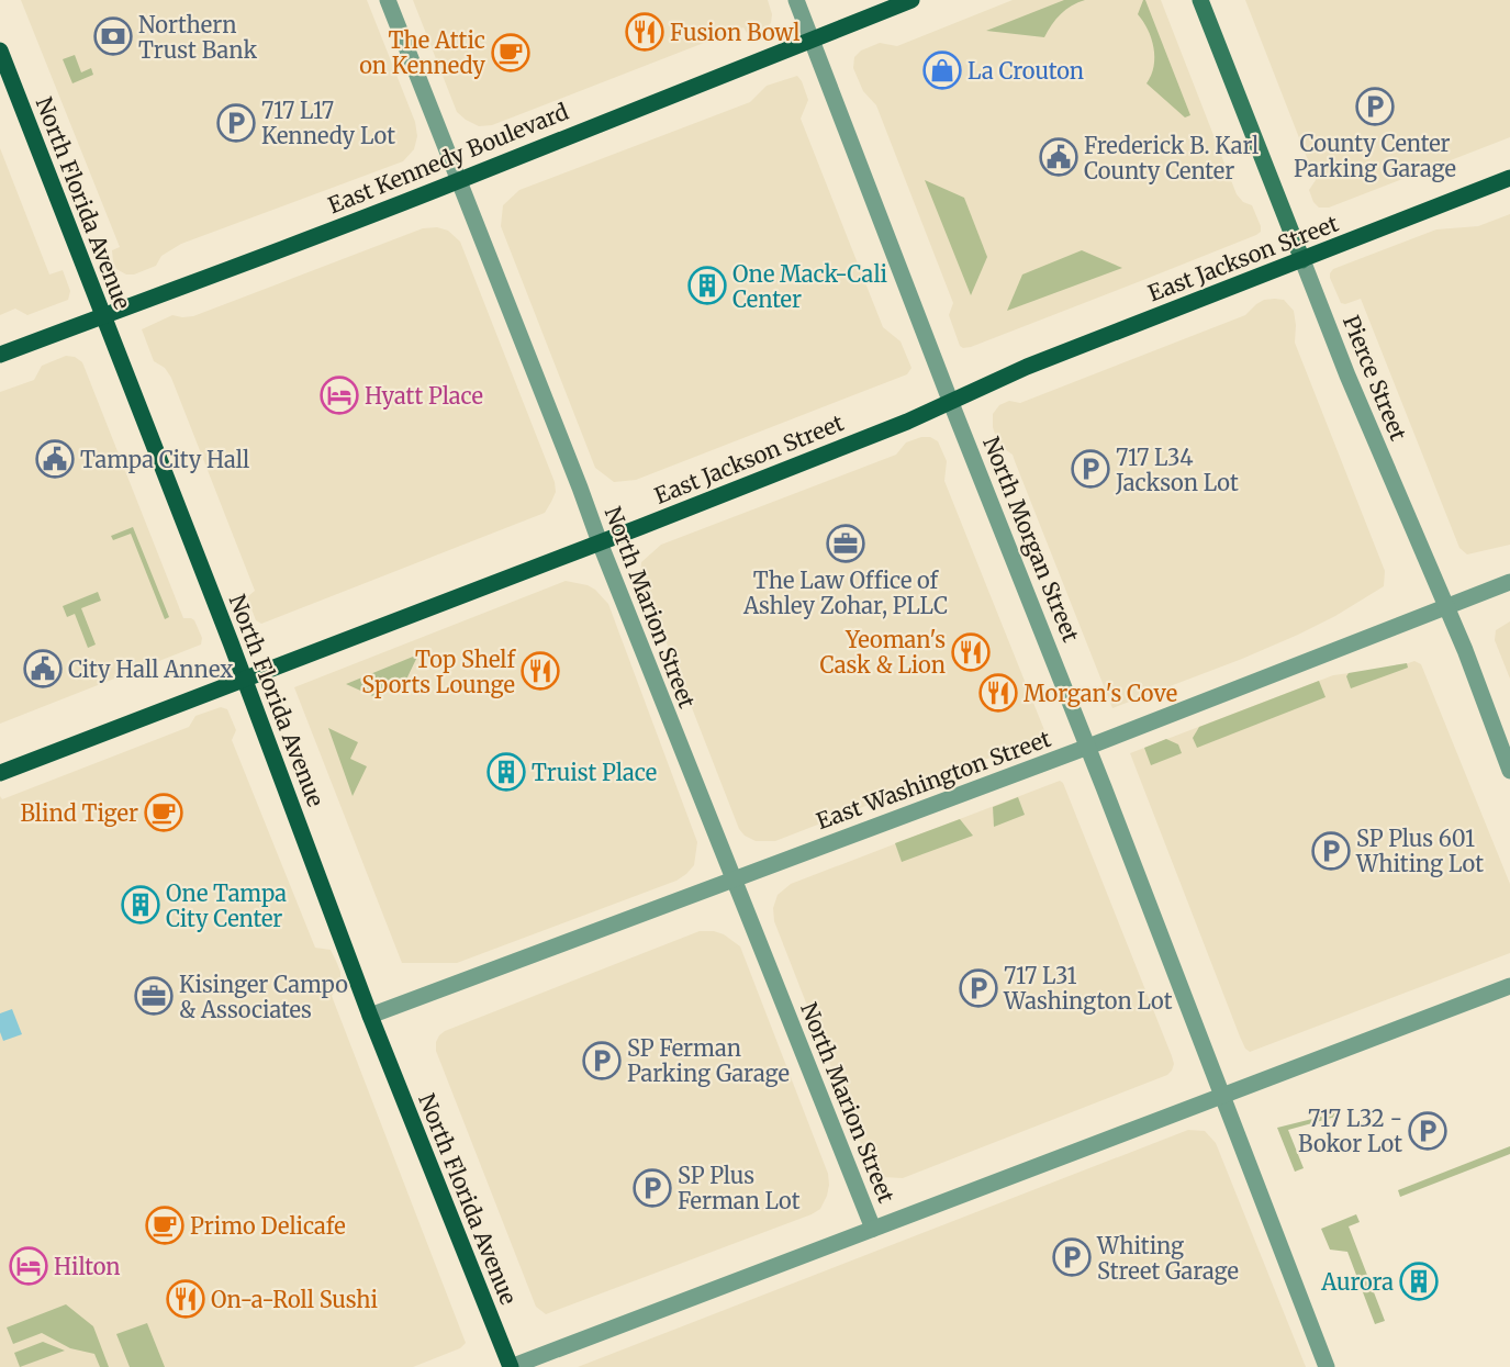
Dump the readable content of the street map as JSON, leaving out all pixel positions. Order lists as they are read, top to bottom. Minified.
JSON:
{"streets":{"main road":["East Kennedy Boulevard","North Florida Avenue","East Jackson Street","Pierce Street"],"street":["North Morgan Street","North Marion Street","East Washington Street"]},"crossings":[["East Kennedy Boulevard","North Florida Avenue"],["East Kennedy Boulevard","North Morgan Street"],["East Kennedy Boulevard","North Marion Street"],["North Florida Avenue","East Jackson Street"],["North Florida Avenue","East Washington Street"],["East Jackson Street","Pierce Street"],["East Jackson Street","North Morgan Street"],["East Jackson Street","North Marion Street"],["Pierce Street","East Washington Street"],["North Morgan Street","East Washington Street"],["North Marion Street","East Washington Street"]],"places":{"restaurant":["Fusion Bowl","Yeoman's Cask & Lion","Top Shelf Sports Lounge","Morgan's Cove","On-a-Roll Sushi"],"bank":["Northern Trust Bank"],"cafe":["The Attic on Kennedy","Blind Tiger","Primo Delicafe"],"shop":["La Crouton"],"parking":["County Center Parking Garage","717 L17 Kennedy Lot","717 L34 Jackson Lot","SP Plus 601 Whiting Lot","717 L31 Washington Lot","SP Ferman Parking Garage","717 L32 - Bokor Lot","SP Plus Ferman Lot","Whiting Street Garage"],"public building":["Frederick B. Karl County Center","Tampa City Hall","City Hall Annex"],"building":["One Mack-Cali Center","Truist Place","One Tampa City Center","Aurora"],"hotel":["Hyatt Place","Hilton"],"office":["The Law Office of Ashley Zohar, PLLC","Kisinger Campo & Associates"]}}
